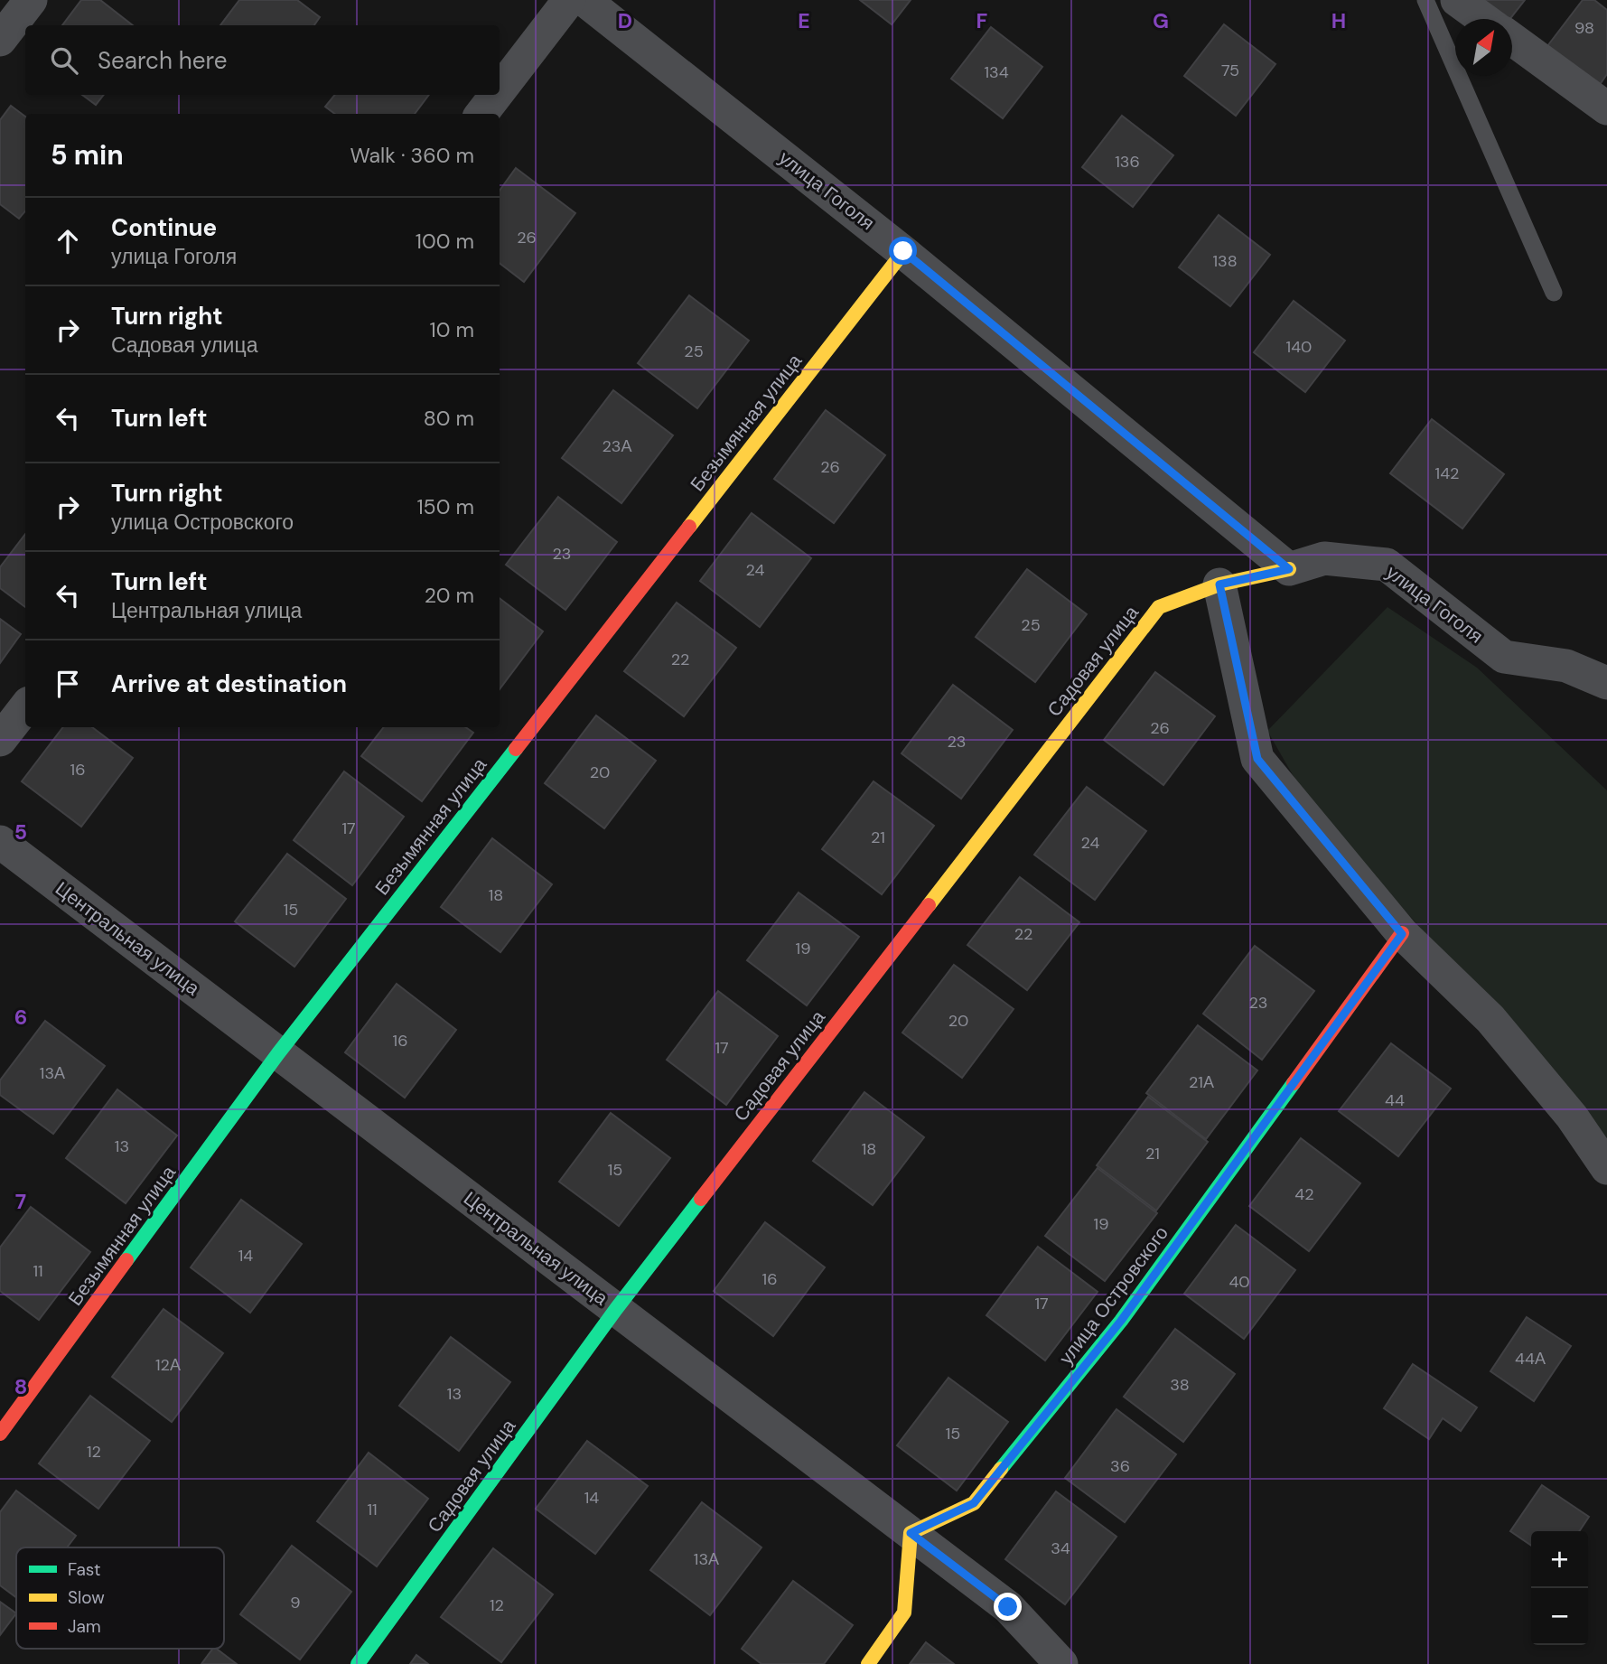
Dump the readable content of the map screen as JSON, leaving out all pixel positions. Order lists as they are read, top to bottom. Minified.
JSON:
{"streets":{"street":["улица Гоголя","Безымянная улица","Садовая улица","Центральная улица","улица Островского"]},"crossings":[["улица Гоголя","Безымянная улица"],["улица Гоголя","Садовая улица"],["Безымянная улица","Центральная улица"],["Садовая улица","Центральная улица"],["Центральная улица","улица Островского"]],"house_numbers":["98","75","134","136","26","138","140","25","23А","26","142","23","24","25","22","26","23","16","20","17","21","24","18","15","22","19","23","20","16","17","13А","21А","44","13","18","21","15","42","19","14","11","16","40","17","44А","12А","38","13","15","12","36","14","11","34","13А","9","12"],"legend":["Fast","Slow","Jam"],"north":"top right","page":{"search":"Search here","heading":["5 min","Walk · 360 m"],"list":[["Continue","улица Гоголя","100 m"],["Turn right","Садовая улица","10 m"],["Turn left","80 m"],["Turn right","улица Островского","150 m"],["Turn left","Центральная улица","20 m"],"Arrive at destination"],"map_buttons":["+","−"]},"grid":{"columns":["D","E","F","G","H"],"rows":["5","6","7","8"]}}
